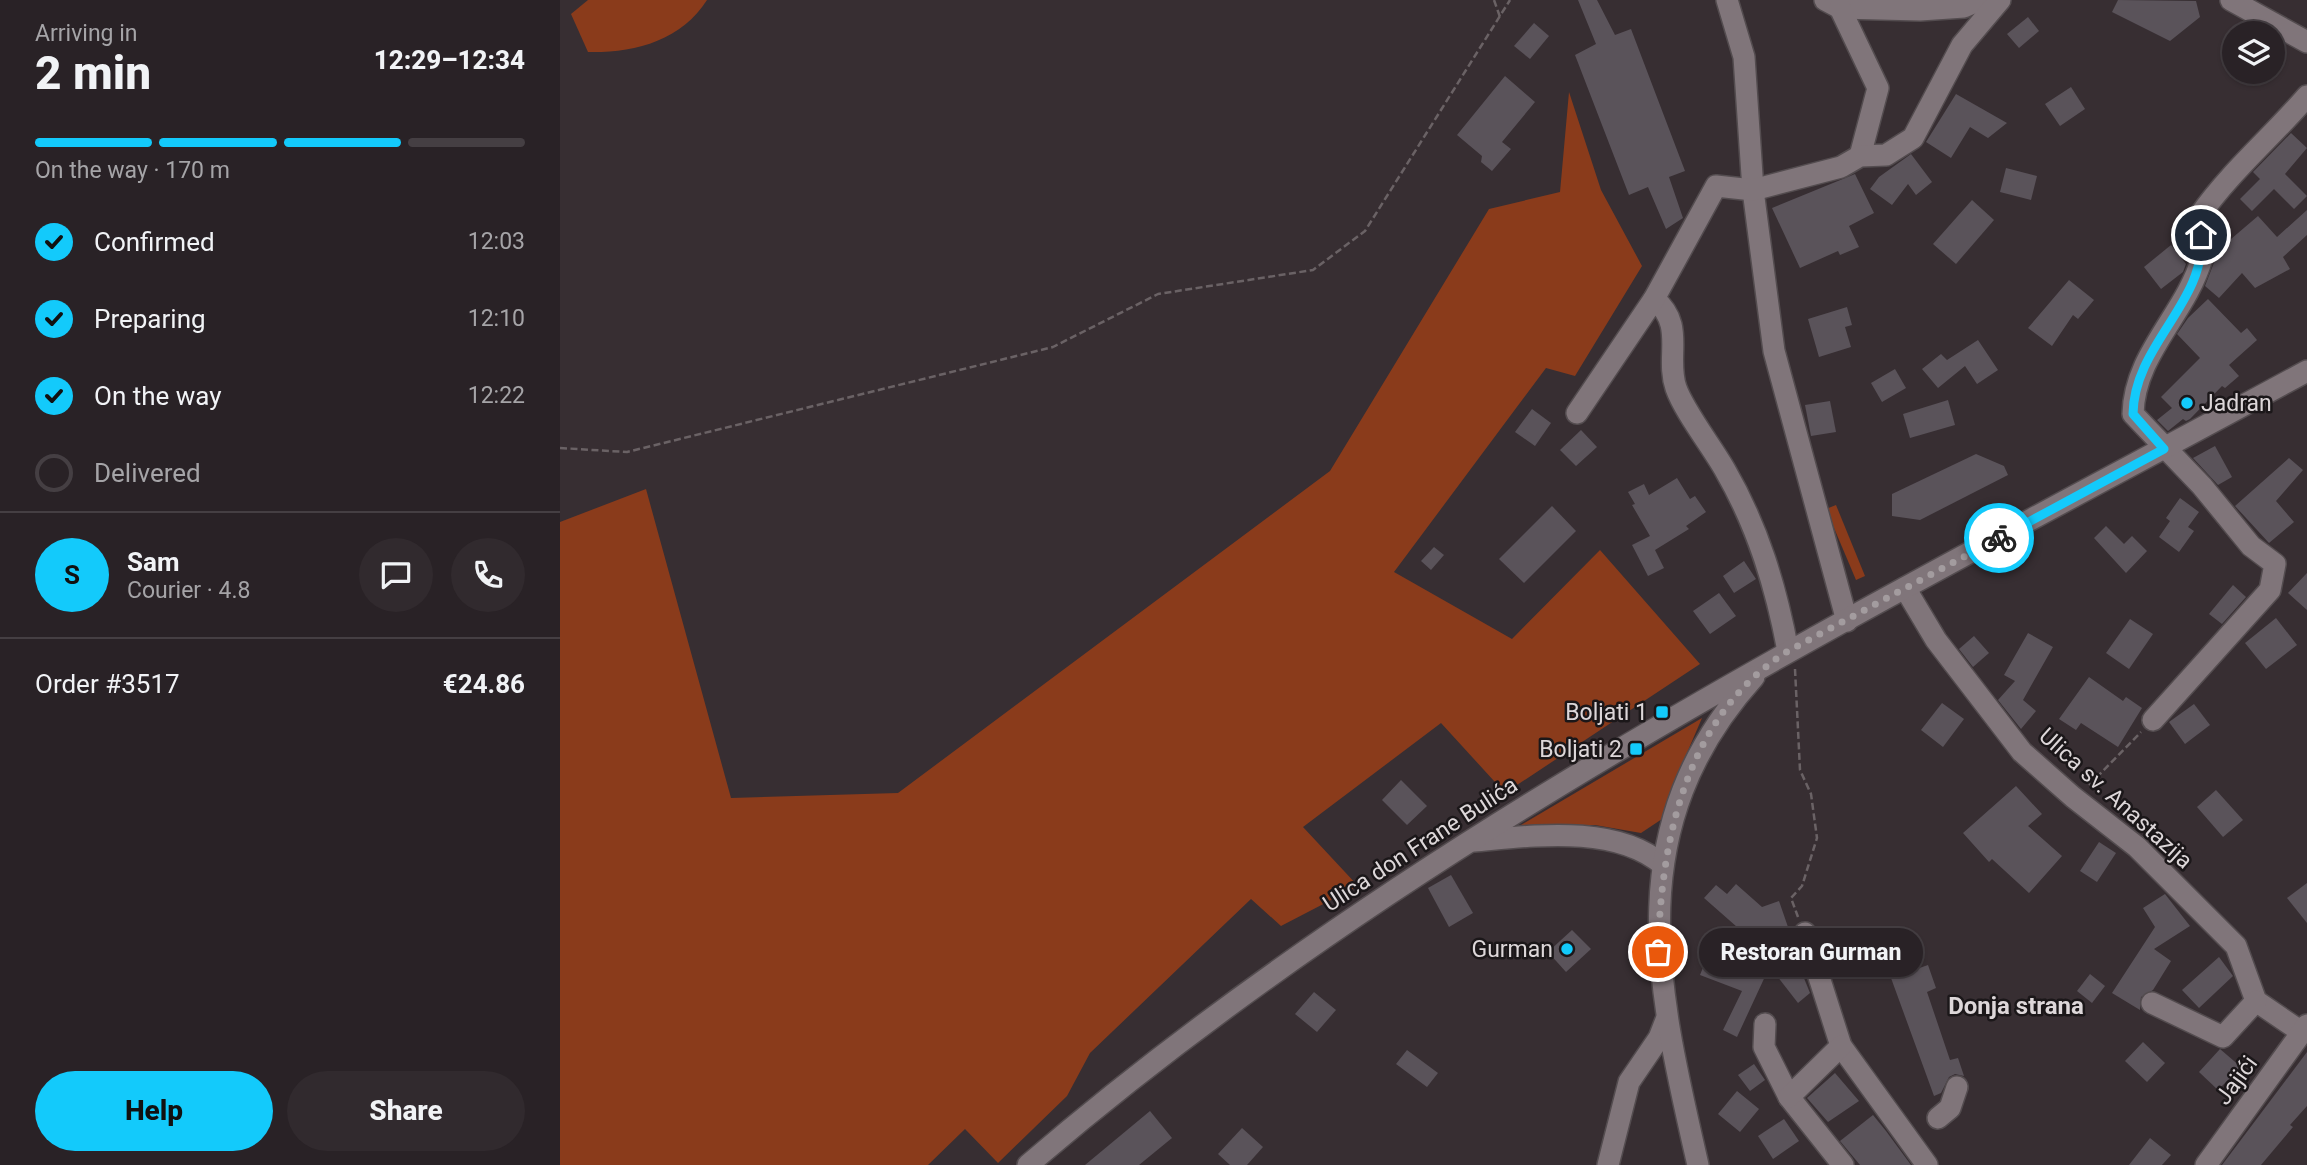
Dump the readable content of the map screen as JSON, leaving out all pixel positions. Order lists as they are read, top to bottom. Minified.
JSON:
{"streets":{"street":["Ulica sv. Anastazija","Ulica don Frane Bulića","Jajići"]},"crossings":[["Ulica sv. Anastazija","Ulica don Frane Bulića"]],"districts":["Donja strana"],"places":{"other":["Jadran","Gurman","Restoran Gurman"],"transit":["Boljati 1","Boljati 2"]},"page":{"heading":["2 min","Arriving in","12:29–12:34"],"panel":["Sam","Courier · 4.8","Order #3517","€24.86"],"bar":"On the way · 170 m","list":[["Confirmed","12:03"],["Preparing","12:10"],["On the way","12:22"],"Delivered"],"round":"S","bubble":"Restoran Gurman","buttons":["Help","Share"]}}
